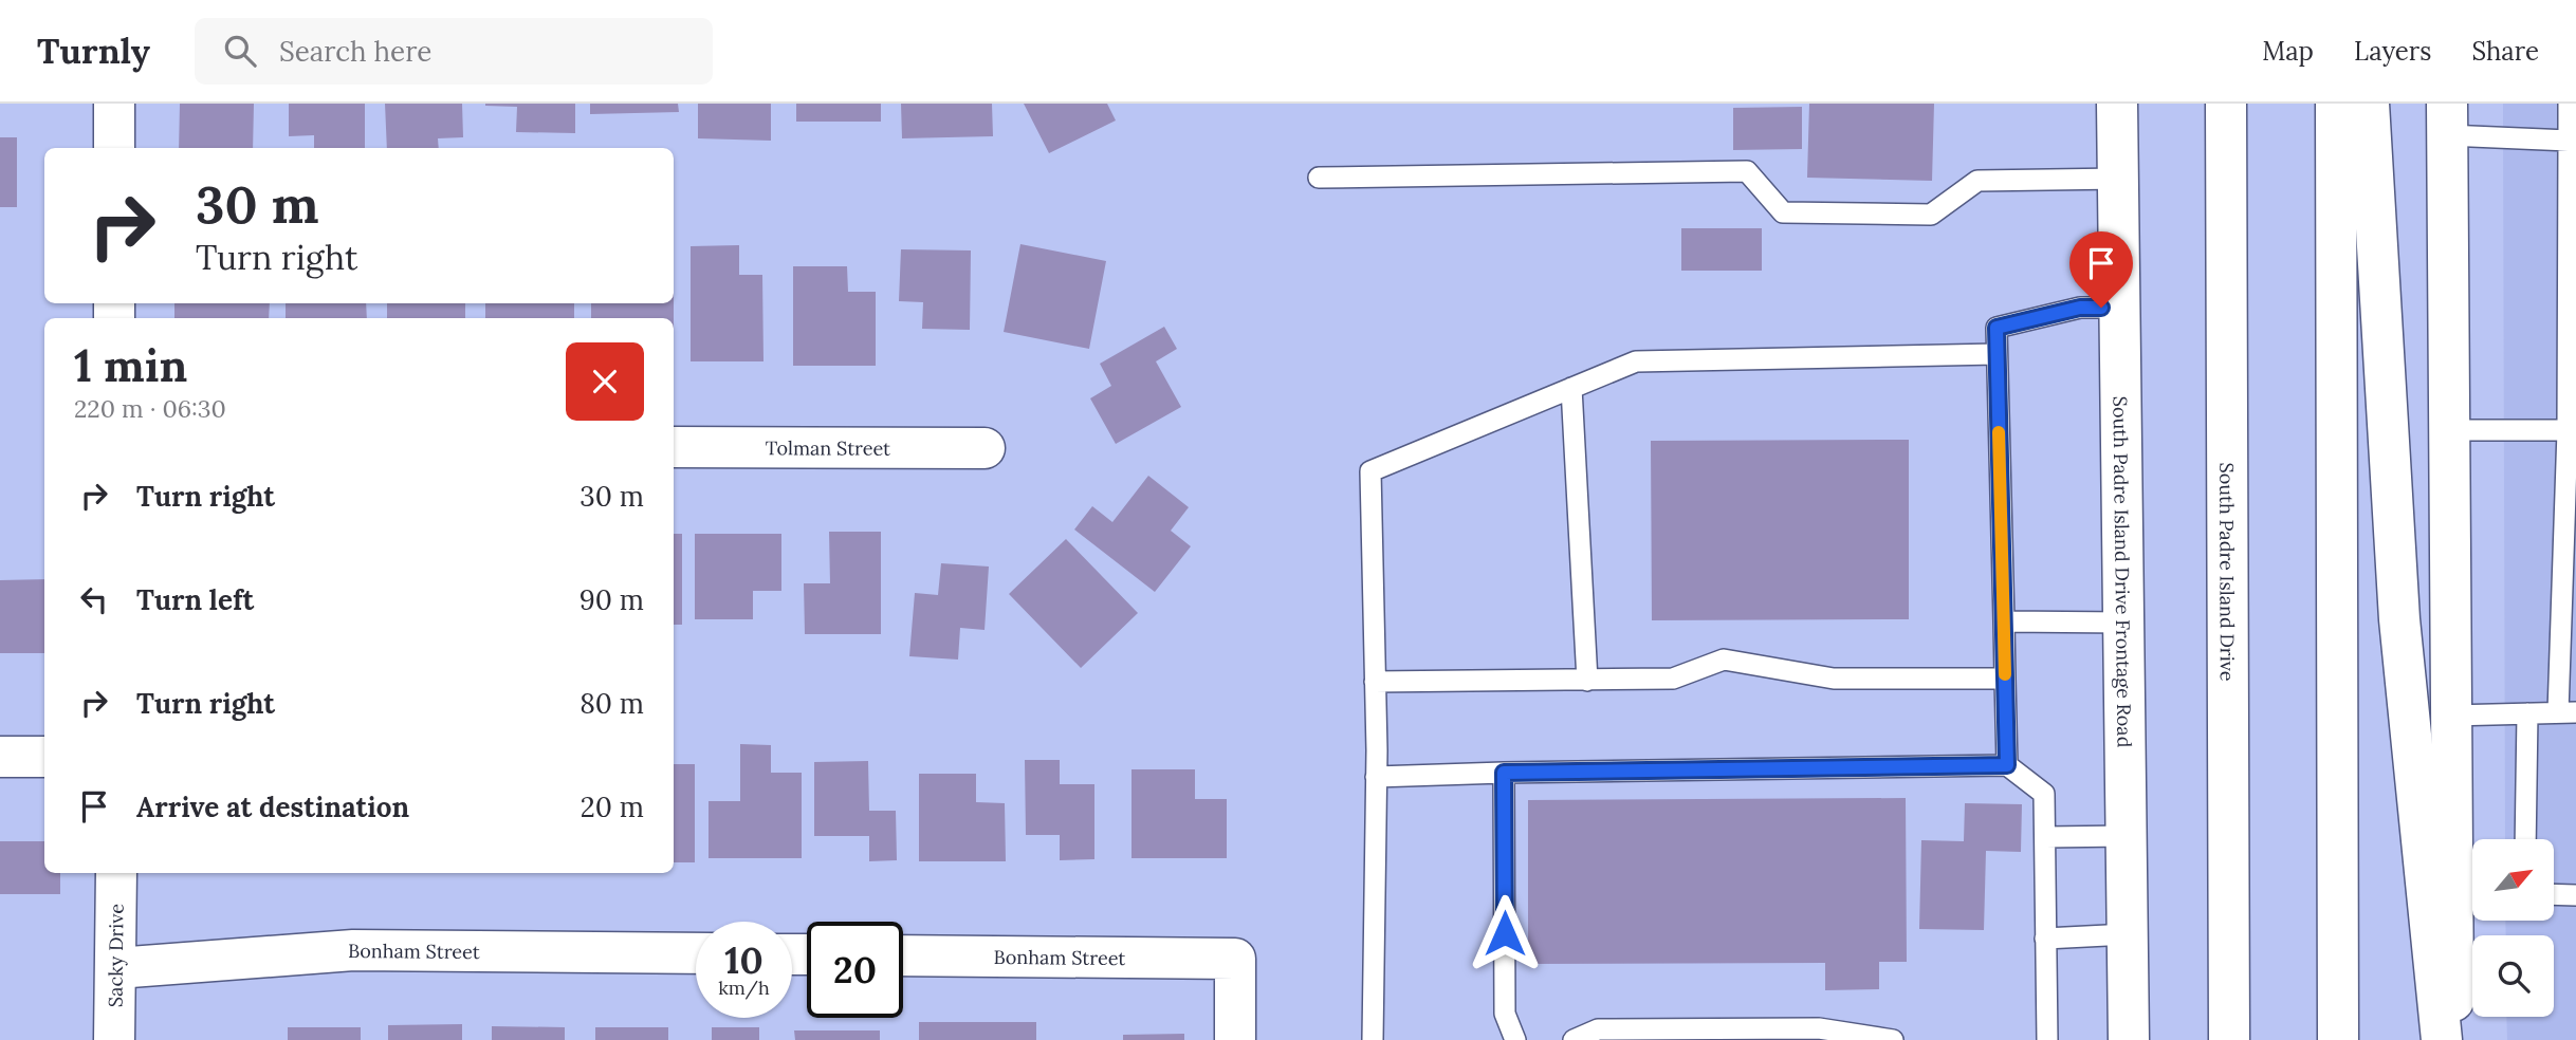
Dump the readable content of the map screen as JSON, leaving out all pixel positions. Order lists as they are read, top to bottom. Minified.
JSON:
{"streets":{"main road":["Tolman Street","South Padre Island Drive Frontage Road","South Padre Island Drive","Bonham Street","Sacky Drive"]},"crossings":[["Bonham Street","Sacky Drive"]],"north":"top right","page":{"header":"Turnly","search":"Search here","nav":["Map","Layers","Share"],"turn":["30 m","Turn right"],"heading":["1 min","220 m · 06:30"],"list":[{"name":"Turn right","value":"30 m"},{"name":"Turn left","value":"90 m"},{"name":"Turn right","value":"80 m"},{"name":"Arrive at destination","value":"20 m"}],"speed":"10 km/h","limit":"20"}}
